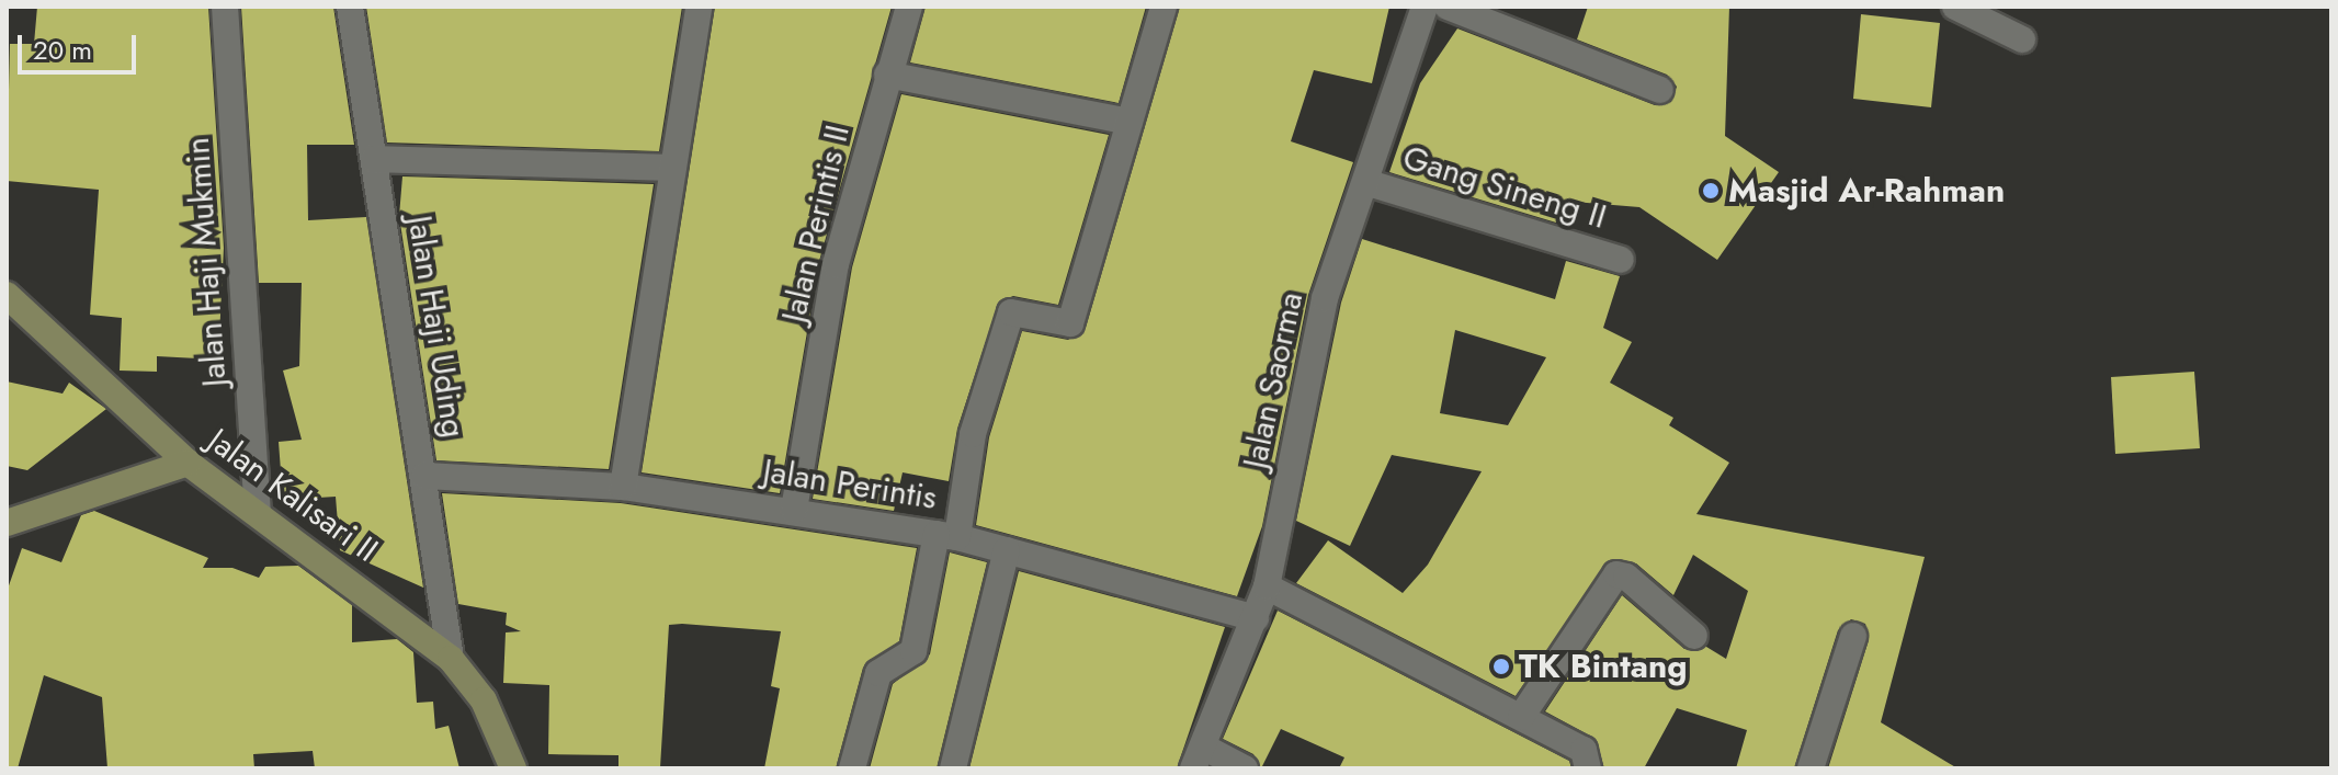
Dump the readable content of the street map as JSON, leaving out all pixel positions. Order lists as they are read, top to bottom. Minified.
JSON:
{"streets":{"street":["Gang Sineng II","Jalan Perintis II","Jalan Haji Mukmin","Jalan Haji Uding","Jalan Saorma","Jalan Perintis","Jalan Kalisari II"]},"crossings":[["Gang Sineng II","Jalan Saorma"],["Jalan Perintis II","Jalan Perintis"],["Jalan Haji Mukmin","Jalan Kalisari II"],["Jalan Haji Uding","Jalan Perintis"],["Jalan Haji Uding","Jalan Kalisari II"],["Jalan Saorma","Jalan Perintis"]],"places":["Masjid Ar-Rahman","TK Bintang"],"scale_bar":"20 m"}
